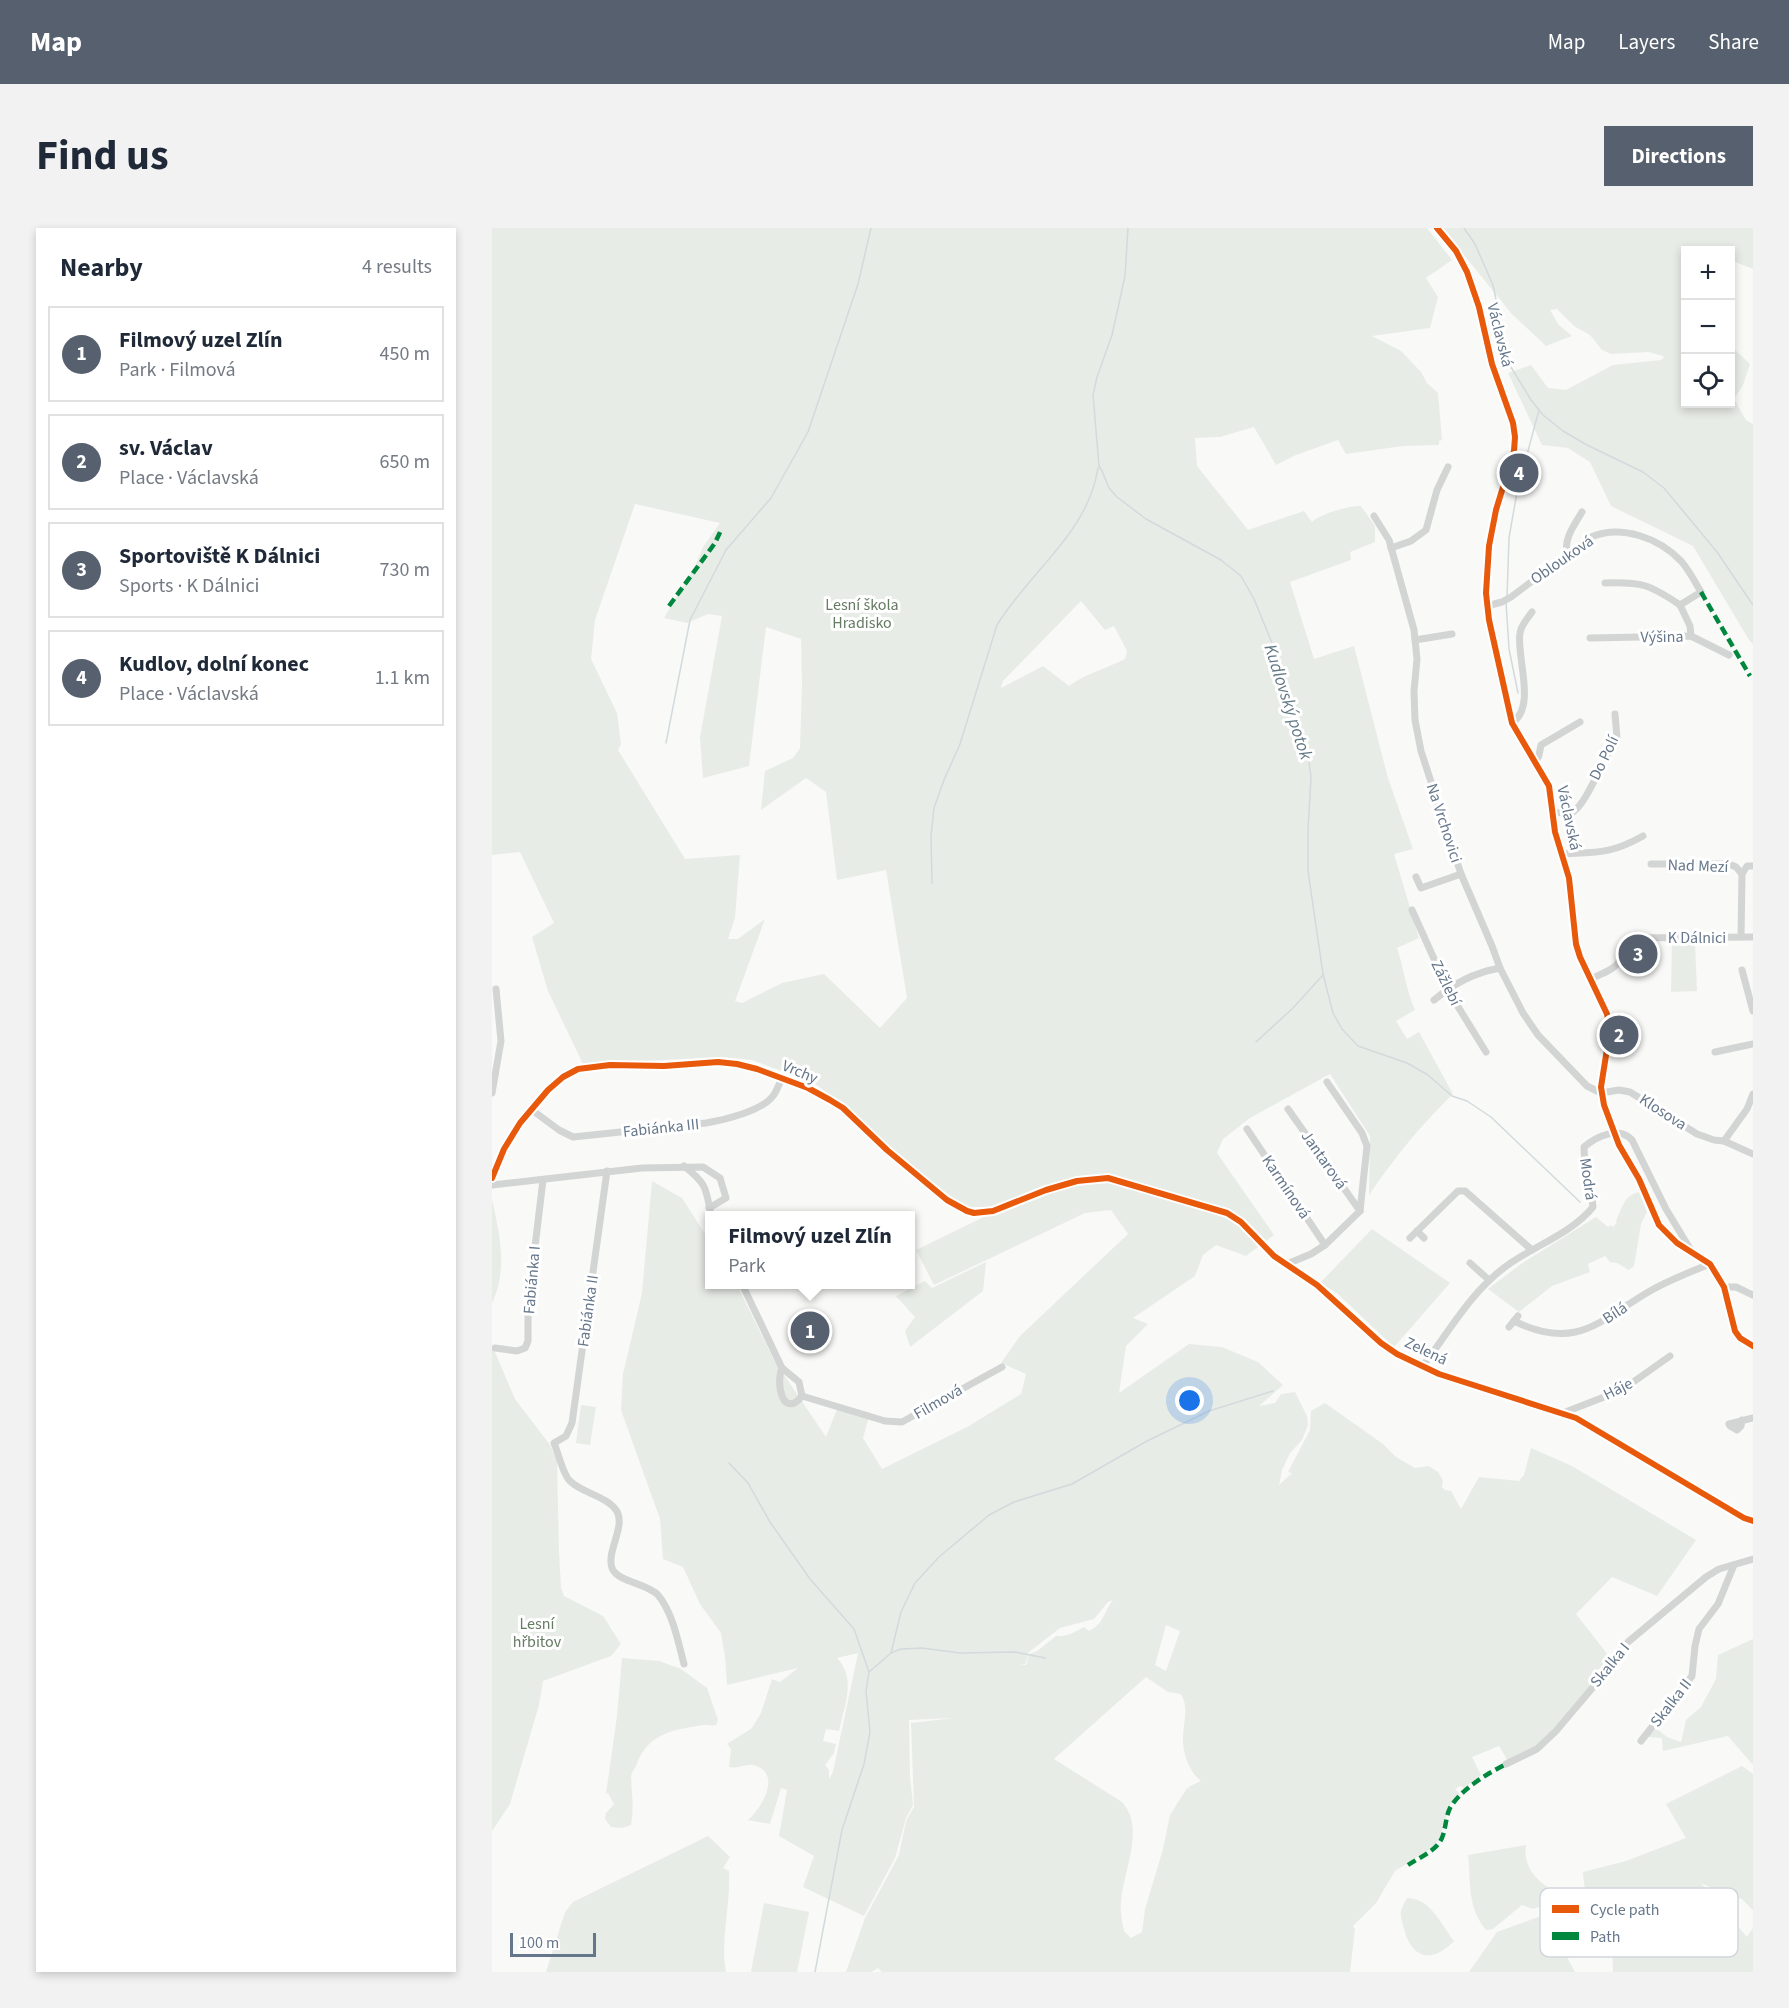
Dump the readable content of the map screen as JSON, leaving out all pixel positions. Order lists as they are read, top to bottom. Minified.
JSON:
{"streets":{"street":["Václavská","Oblouková","Výšina","Do Polí","Na Vrchovici","Nad Mezí","K Dálnici","Zážlebí","Vrchy","Klosova","Fabiánka III","Jantarová","Modrá","Karmínová","Fabiánka I","Fabiánka II","Bílá","Zelená","Háje","Filmová","Skalka I","Skalka II"]},"crossings":[["Václavská","Oblouková"],["Václavská","Do Polí"],["Václavská","Na Vrchovici"],["Václavská","K Dálnici"],["Václavská","Klosova"],["Václavská","Modrá"],["Václavská","Bílá"],["Na Vrchovici","Klosova"],["Vrchy","Fabiánka III"],["Vrchy","Zelená"],["Modrá","Zelená"],["Zelená","Háje"],["Skalka I","Skalka II"]],"water":["Kudlovský potok"],"parks":["Lesní škola Hradisko","Lesní hřbitov"],"legend":["Cycle path","Path"],"scale_bar":"100 m","page":{"header":"Map","nav":["Map","Layers","Share"],"title":"Find us","buttons":"Directions","heading":["Nearby","4 results"],"map_buttons":["+","−"],"list":[{"mark":"1","name":"Filmový uzel Zlín","note":"Park · Filmová","value":"450 m"},{"mark":"2","name":"sv. Václav","note":"Place · Václavská","value":"650 m"},{"mark":"3","name":"Sportoviště K Dálnici","note":"Sports · K Dálnici","value":"730 m"},{"mark":"4","name":"Kudlov, dolní konec","note":"Place · Václavská","value":"1.1 km"}],"pins":["4","3","2","1"],"popup":["Filmový uzel Zlín","Park"],"scale":"100 m"}}
